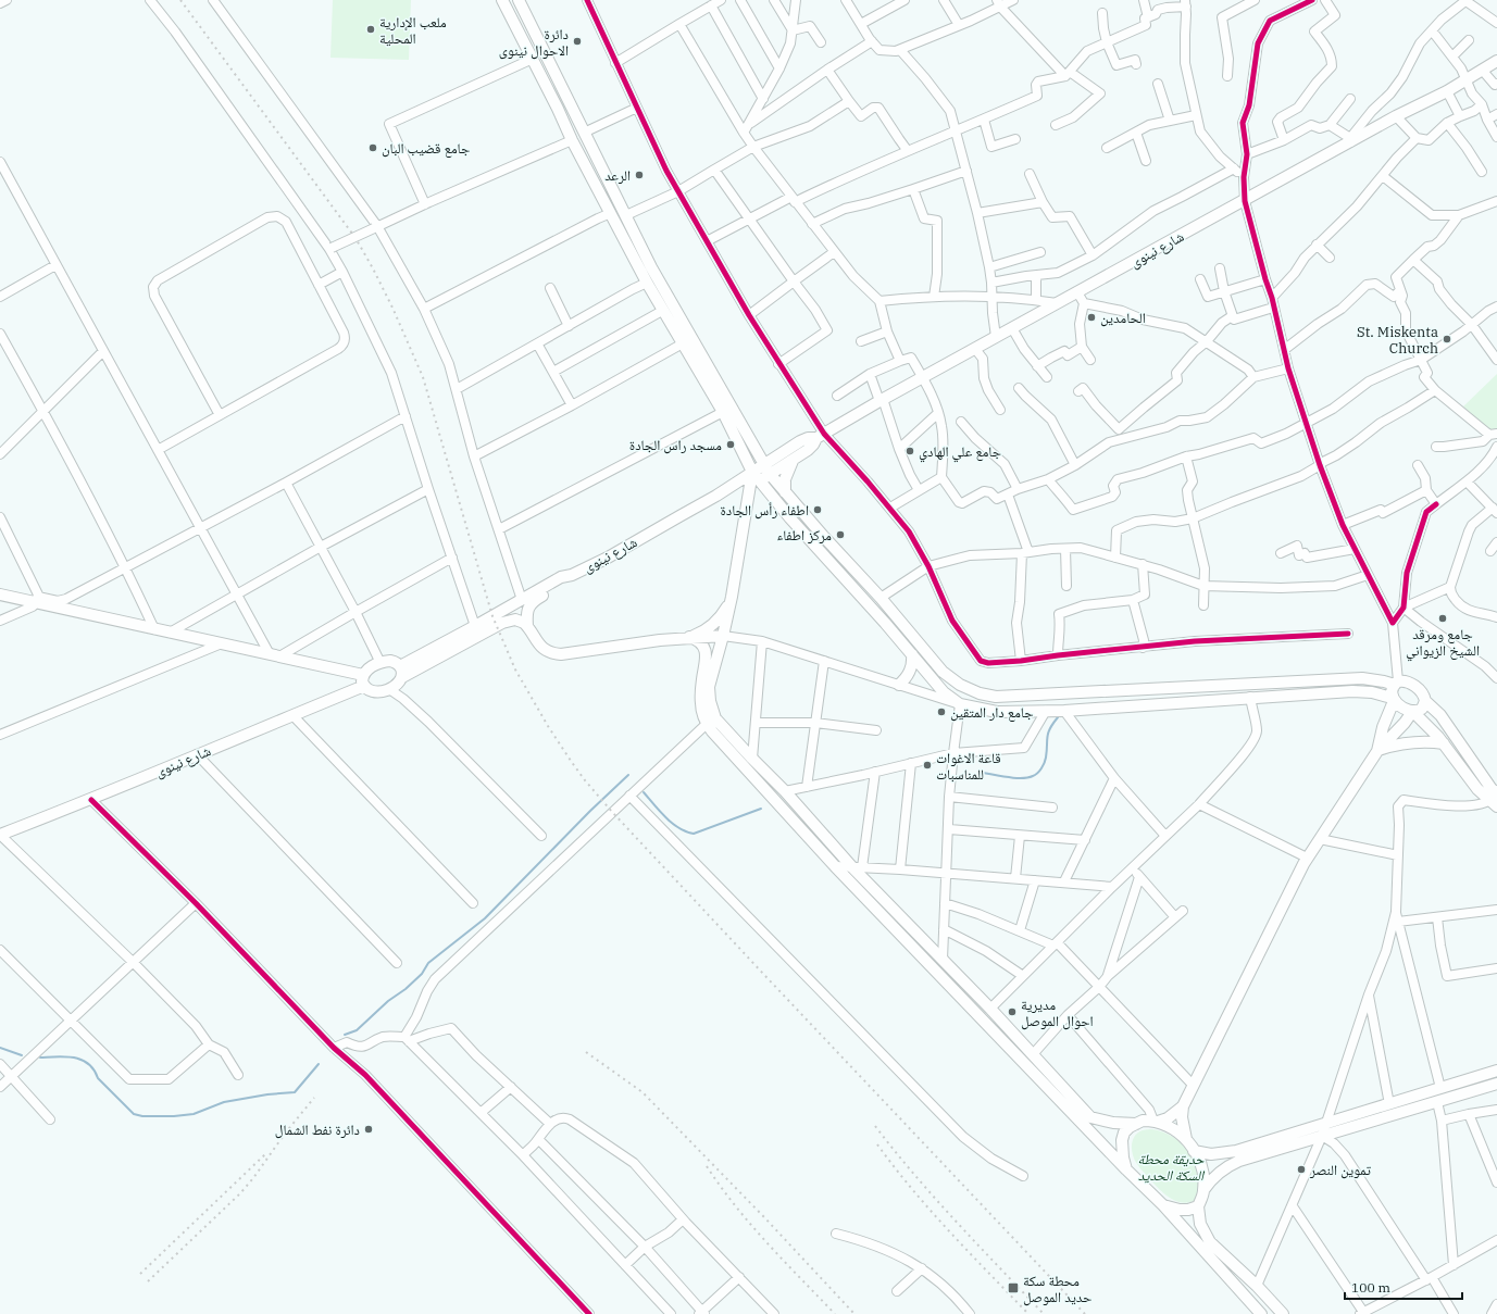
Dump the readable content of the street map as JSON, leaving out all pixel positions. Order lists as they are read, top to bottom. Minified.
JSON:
{"streets":{"main road":["شارع نينوى"]},"parks":["حديقة محطة السكة الحديد"],"places":{"other":["ملعب الإدارية المحلية","دائرة الاحوال نينوى","جامع قضيب البان","الرعد","الحامدين","St. Miskenta Church","مسجد راس الجادة","جامع علي الهادي","اطفاء رأس الجادة","مركز اطفاء","جامع ومرقد الشيخ الزيواني","جامع دار المتقين","قاعة الاغوات للمناسبات","مديرية احوال الموصل","دائرة نفط الشمال","تموين النصر"],"transit":["محطة سكة حديد الموصل"]},"scale_bar":"100 m"}
